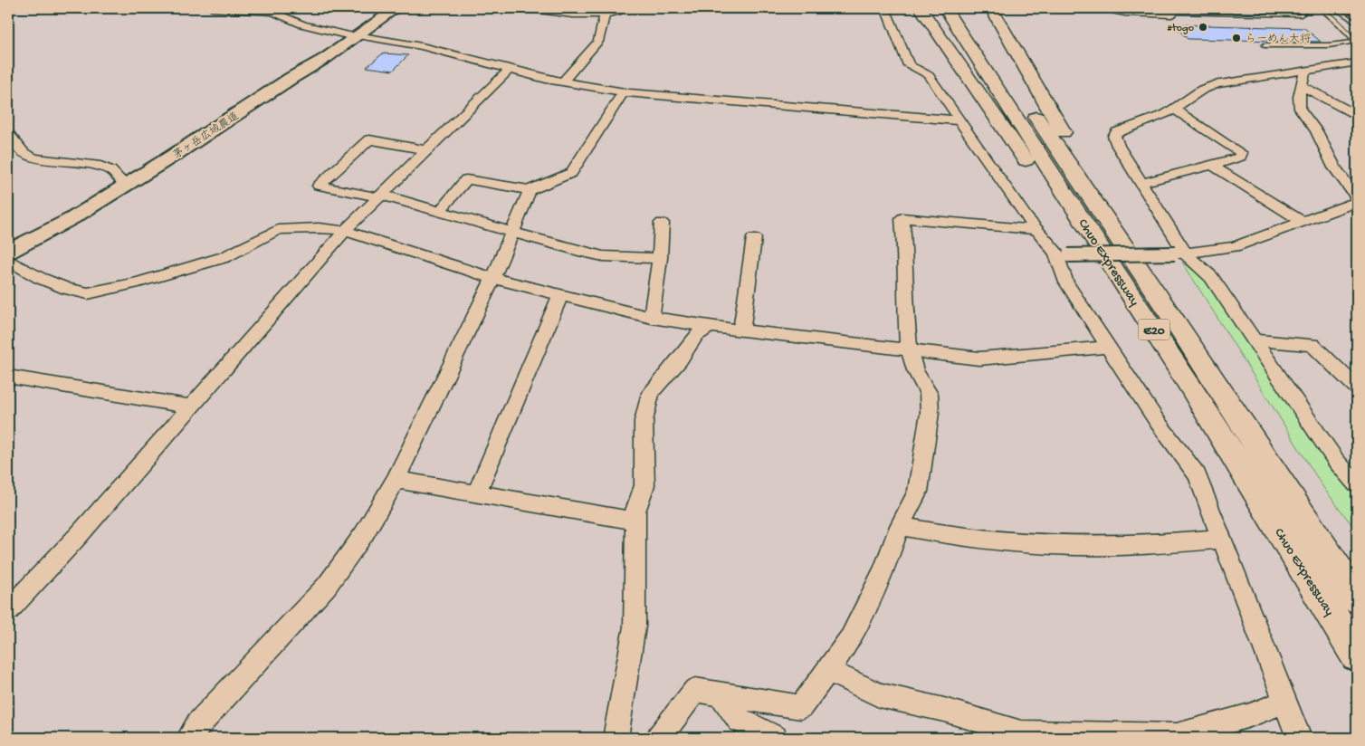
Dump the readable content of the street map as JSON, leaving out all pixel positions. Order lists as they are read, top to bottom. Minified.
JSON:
{"streets":{"highway":["Chuo Expressway","E20"],"street":["茅ヶ岳広域農道"]},"places":["#togo","らーめん大将"]}
